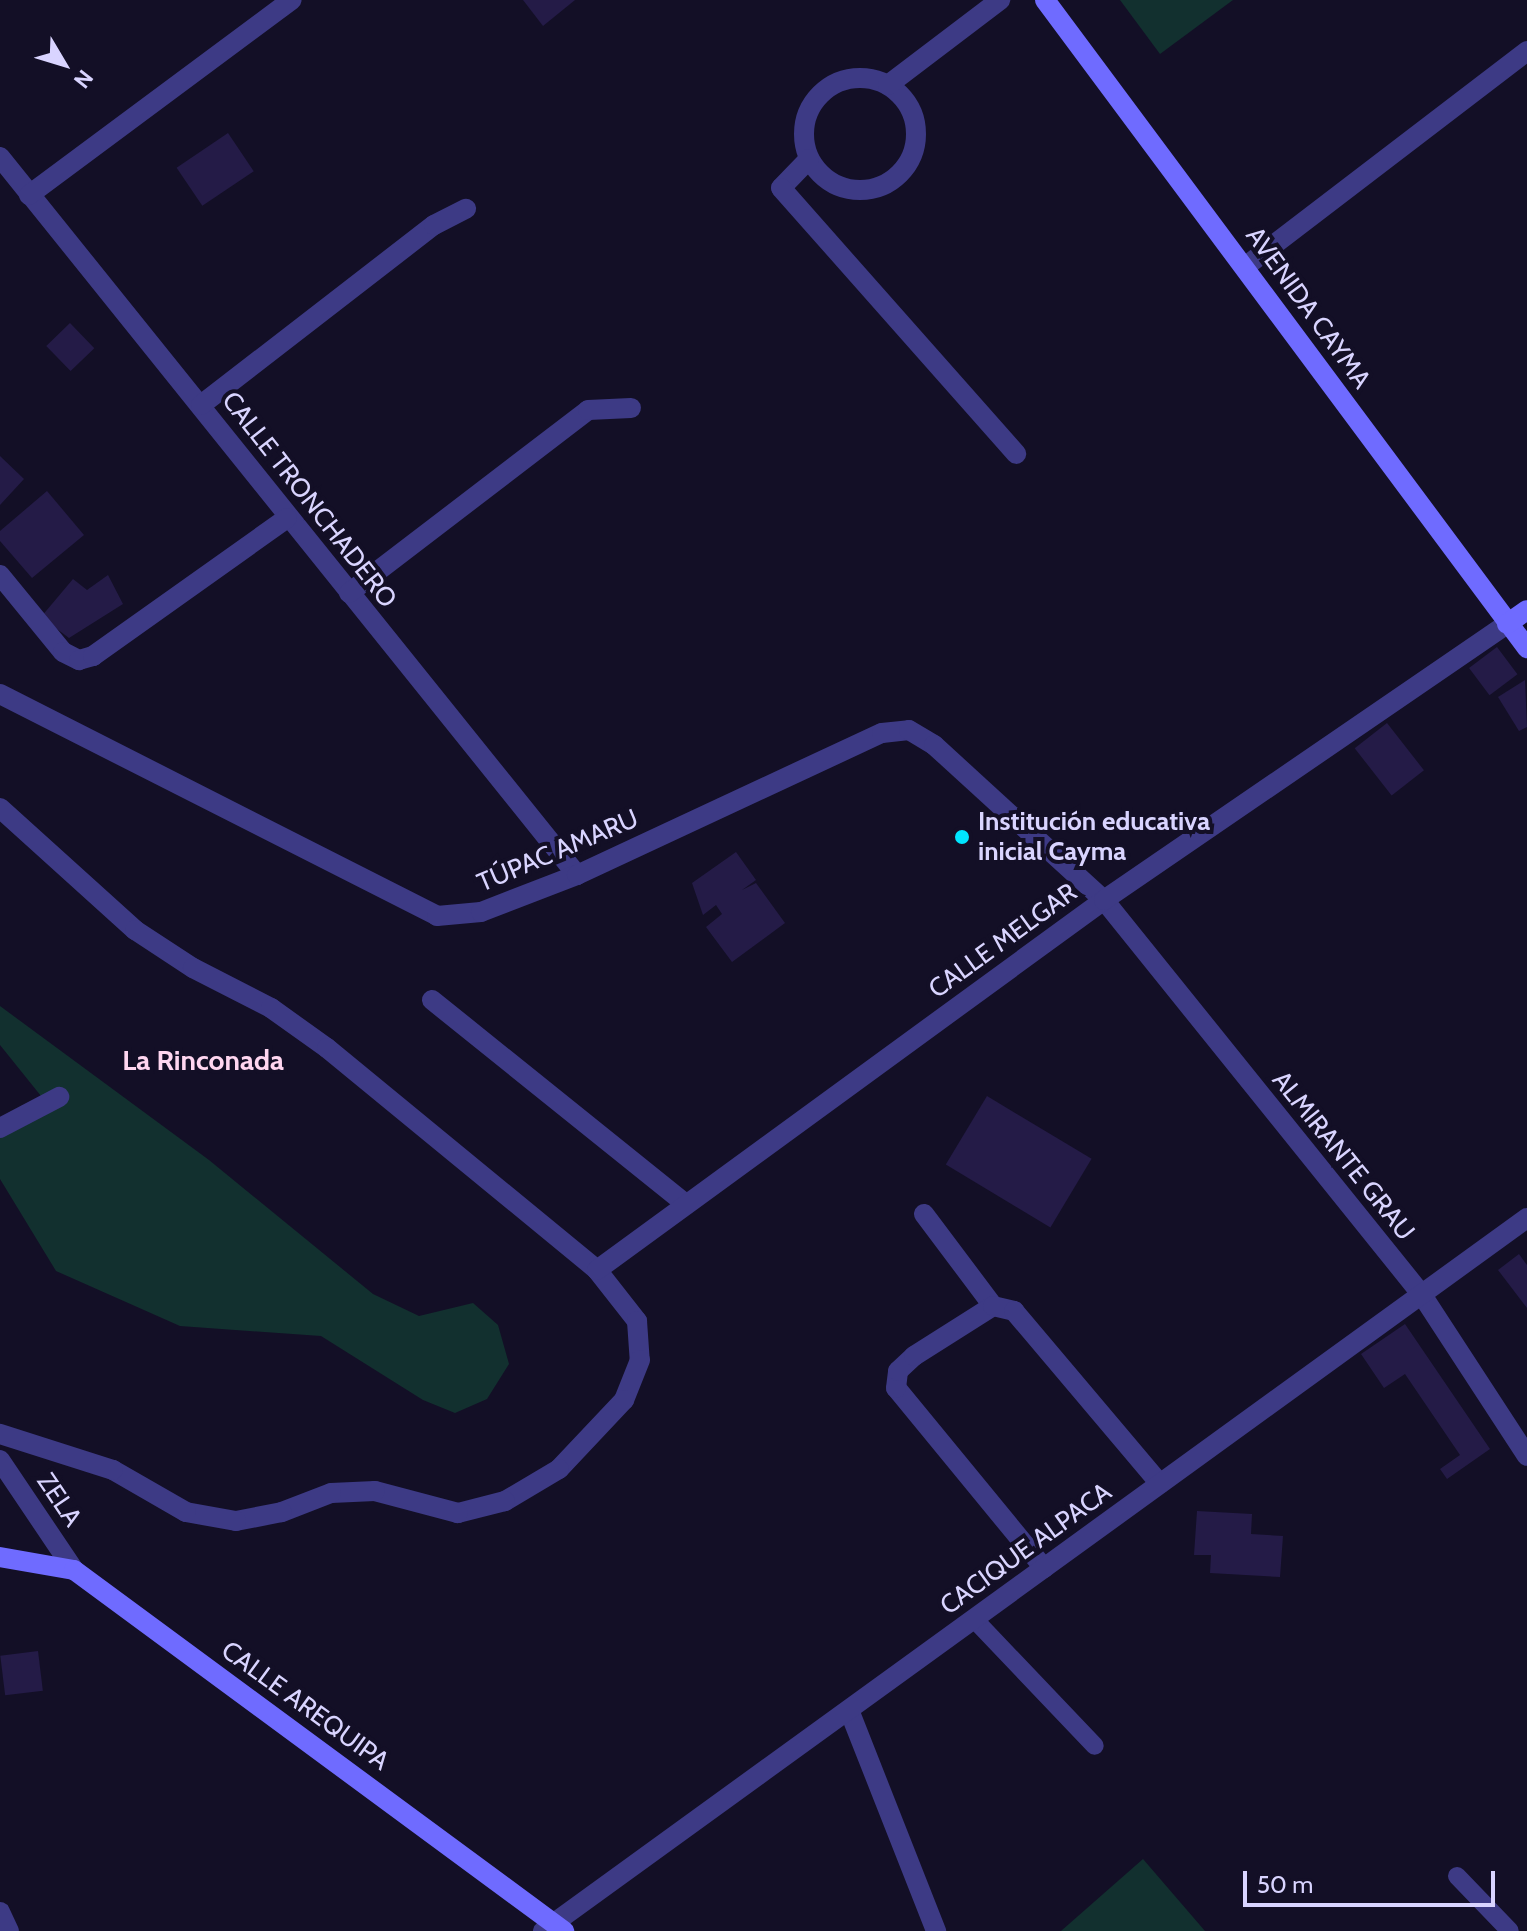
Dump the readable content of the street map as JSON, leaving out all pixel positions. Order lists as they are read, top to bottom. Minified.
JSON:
{"streets":{"main road":["AVENIDA CAYMA","CALLE MELGAR","CALLE AREQUIPA"],"street":["CALLE TRONCHADERO","TÚPAC AMARU","ALMIRANTE GRAU","ZELA","CACIQUE ALPACA"]},"crossings":[["AVENIDA CAYMA","CALLE MELGAR"],["CALLE TRONCHADERO","TÚPAC AMARU"],["TÚPAC AMARU","CALLE MELGAR"],["TÚPAC AMARU","ALMIRANTE GRAU"],["CALLE MELGAR","ALMIRANTE GRAU"],["ALMIRANTE GRAU","CACIQUE ALPACA"],["ZELA","CALLE AREQUIPA"],["CACIQUE ALPACA","CALLE AREQUIPA"]],"districts":["La Rinconada"],"places":["Institución educativa inicial Cayma"],"scale_bar":"50 m","north":"bottom right"}
